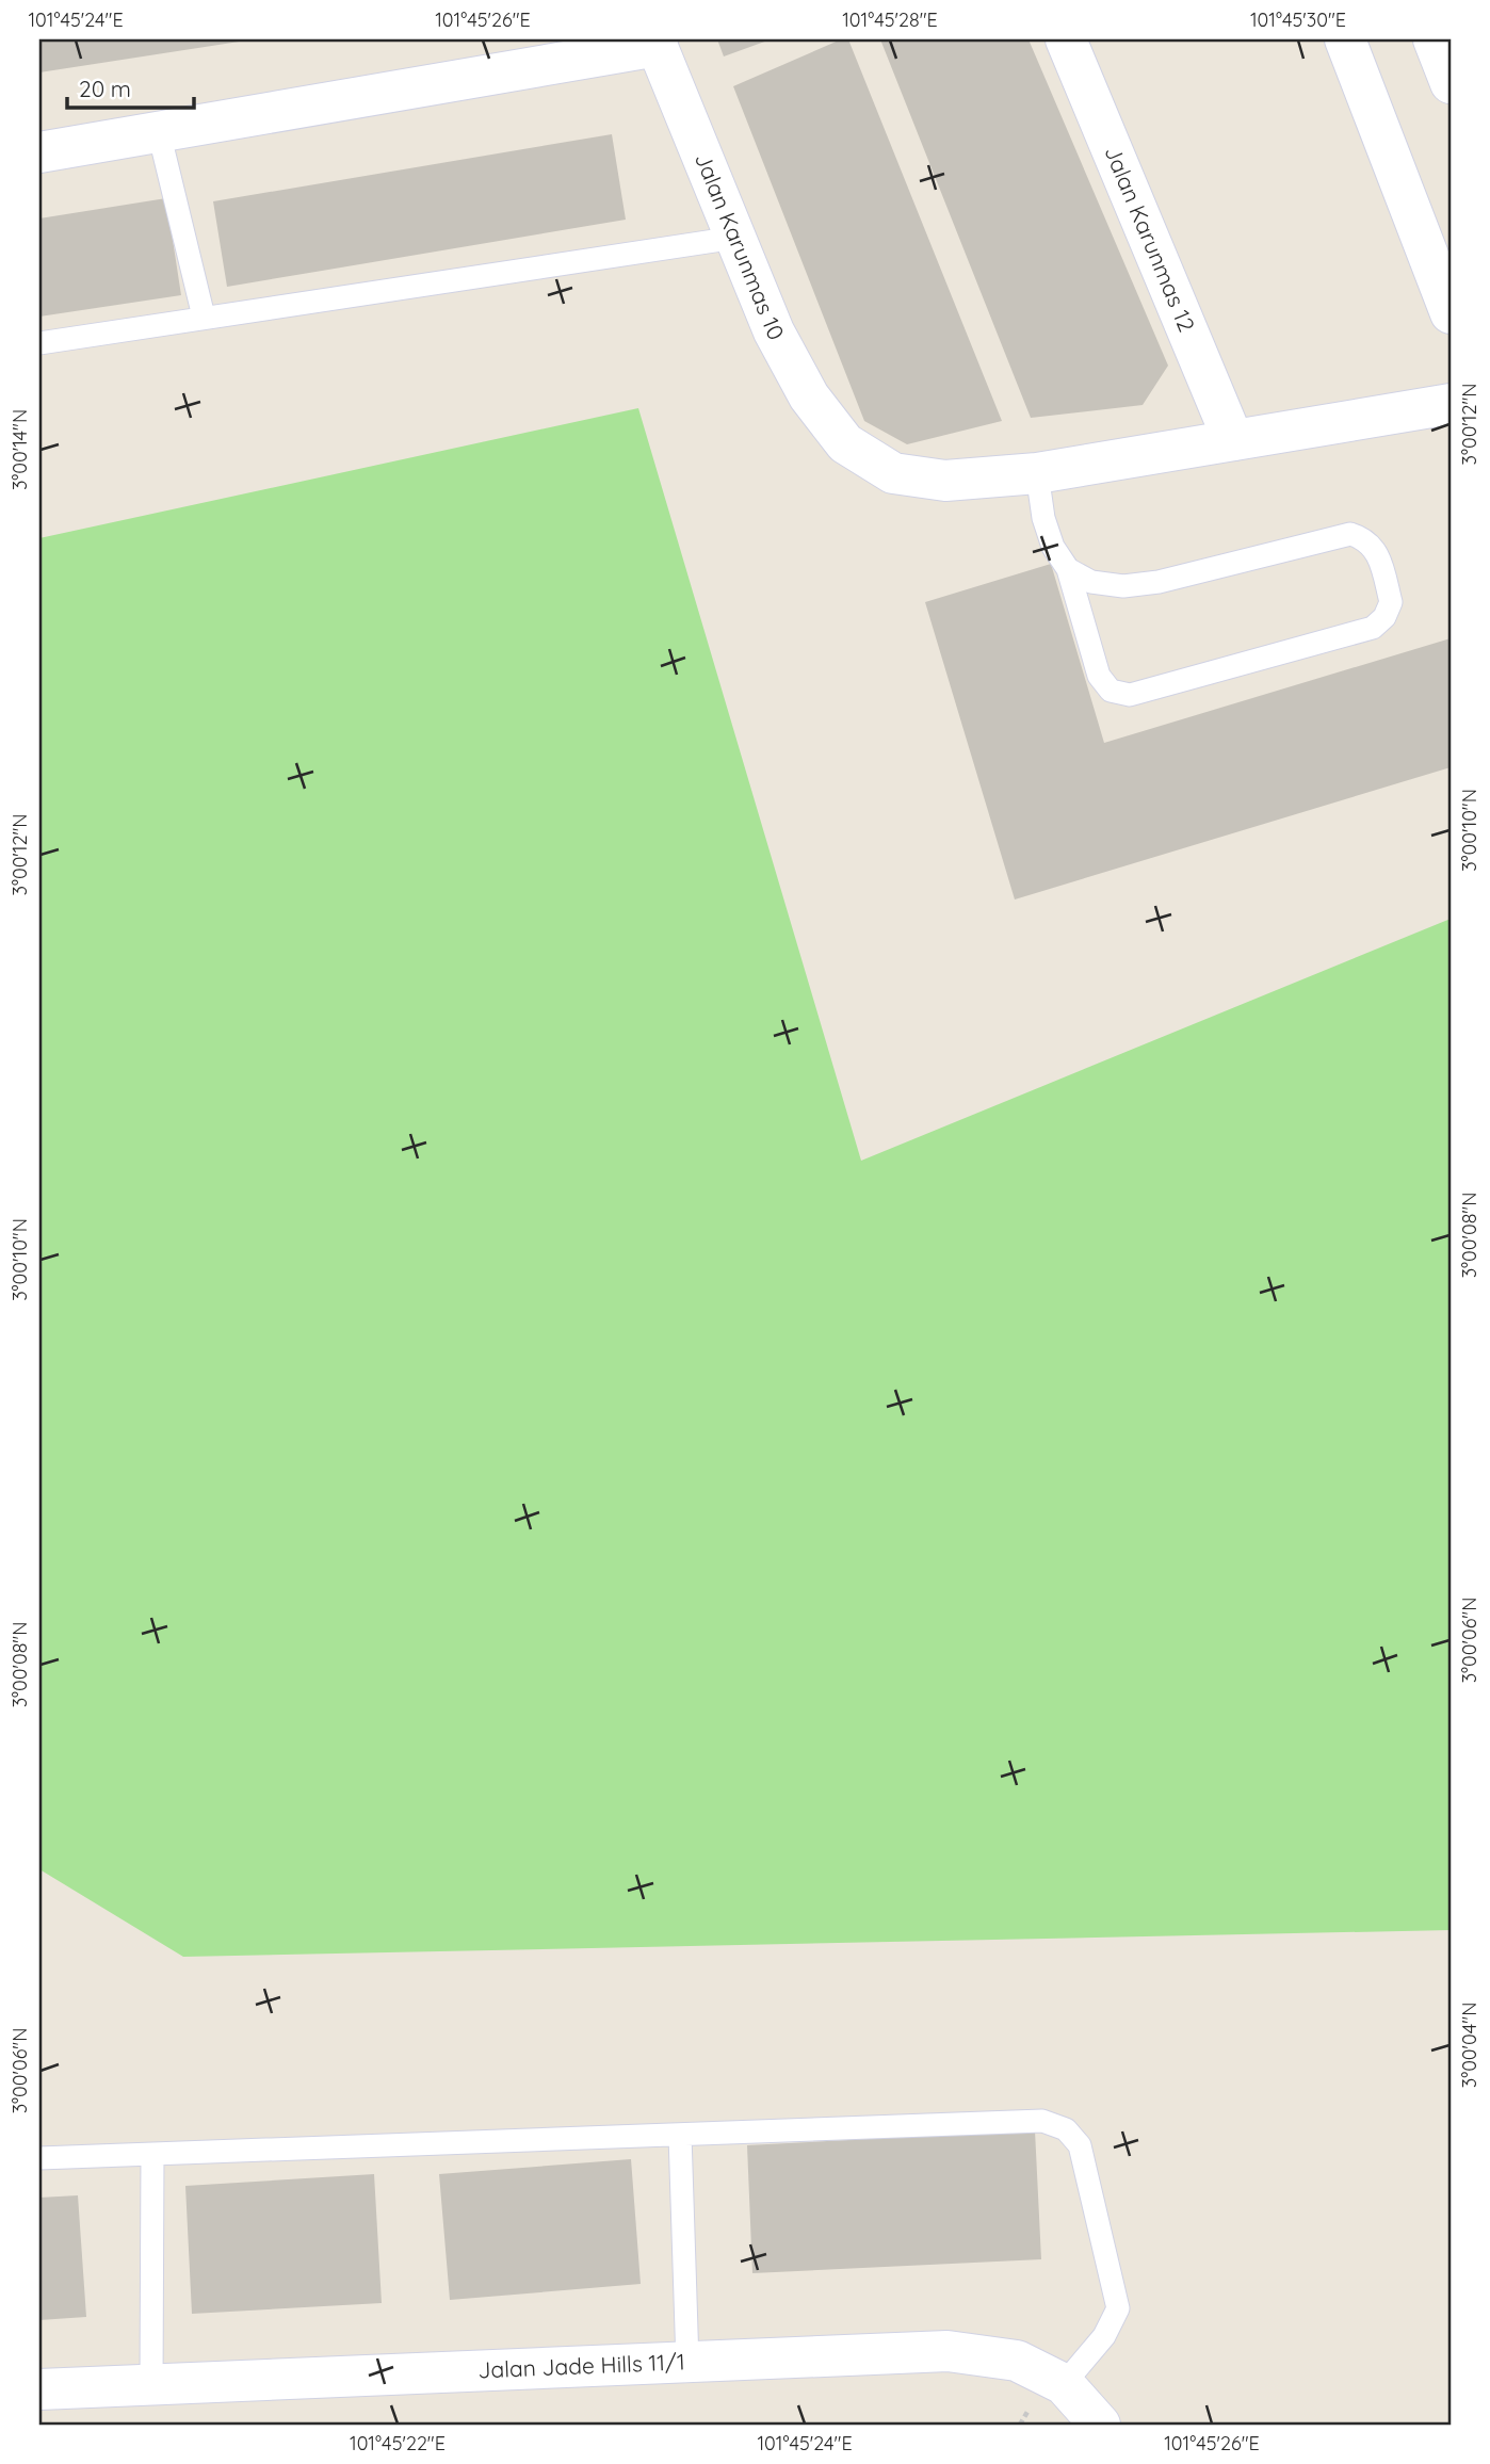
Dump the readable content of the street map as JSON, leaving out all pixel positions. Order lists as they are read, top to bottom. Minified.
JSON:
{"streets":{"street":["Jalan Karunmas 12","Jalan Karunmas 10","Jalan Jade Hills 11/1"]},"scale_bar":"20 m","coordinates":["101°45'24\"E","101°45'26\"E","101°45'28\"E","101°45'30\"E","3°00'12\"N","3°00'14\"N","3°00'10\"N","3°00'08\"N","3°00'06\"N","3°00'04\"N","101°45'22\"E"]}
